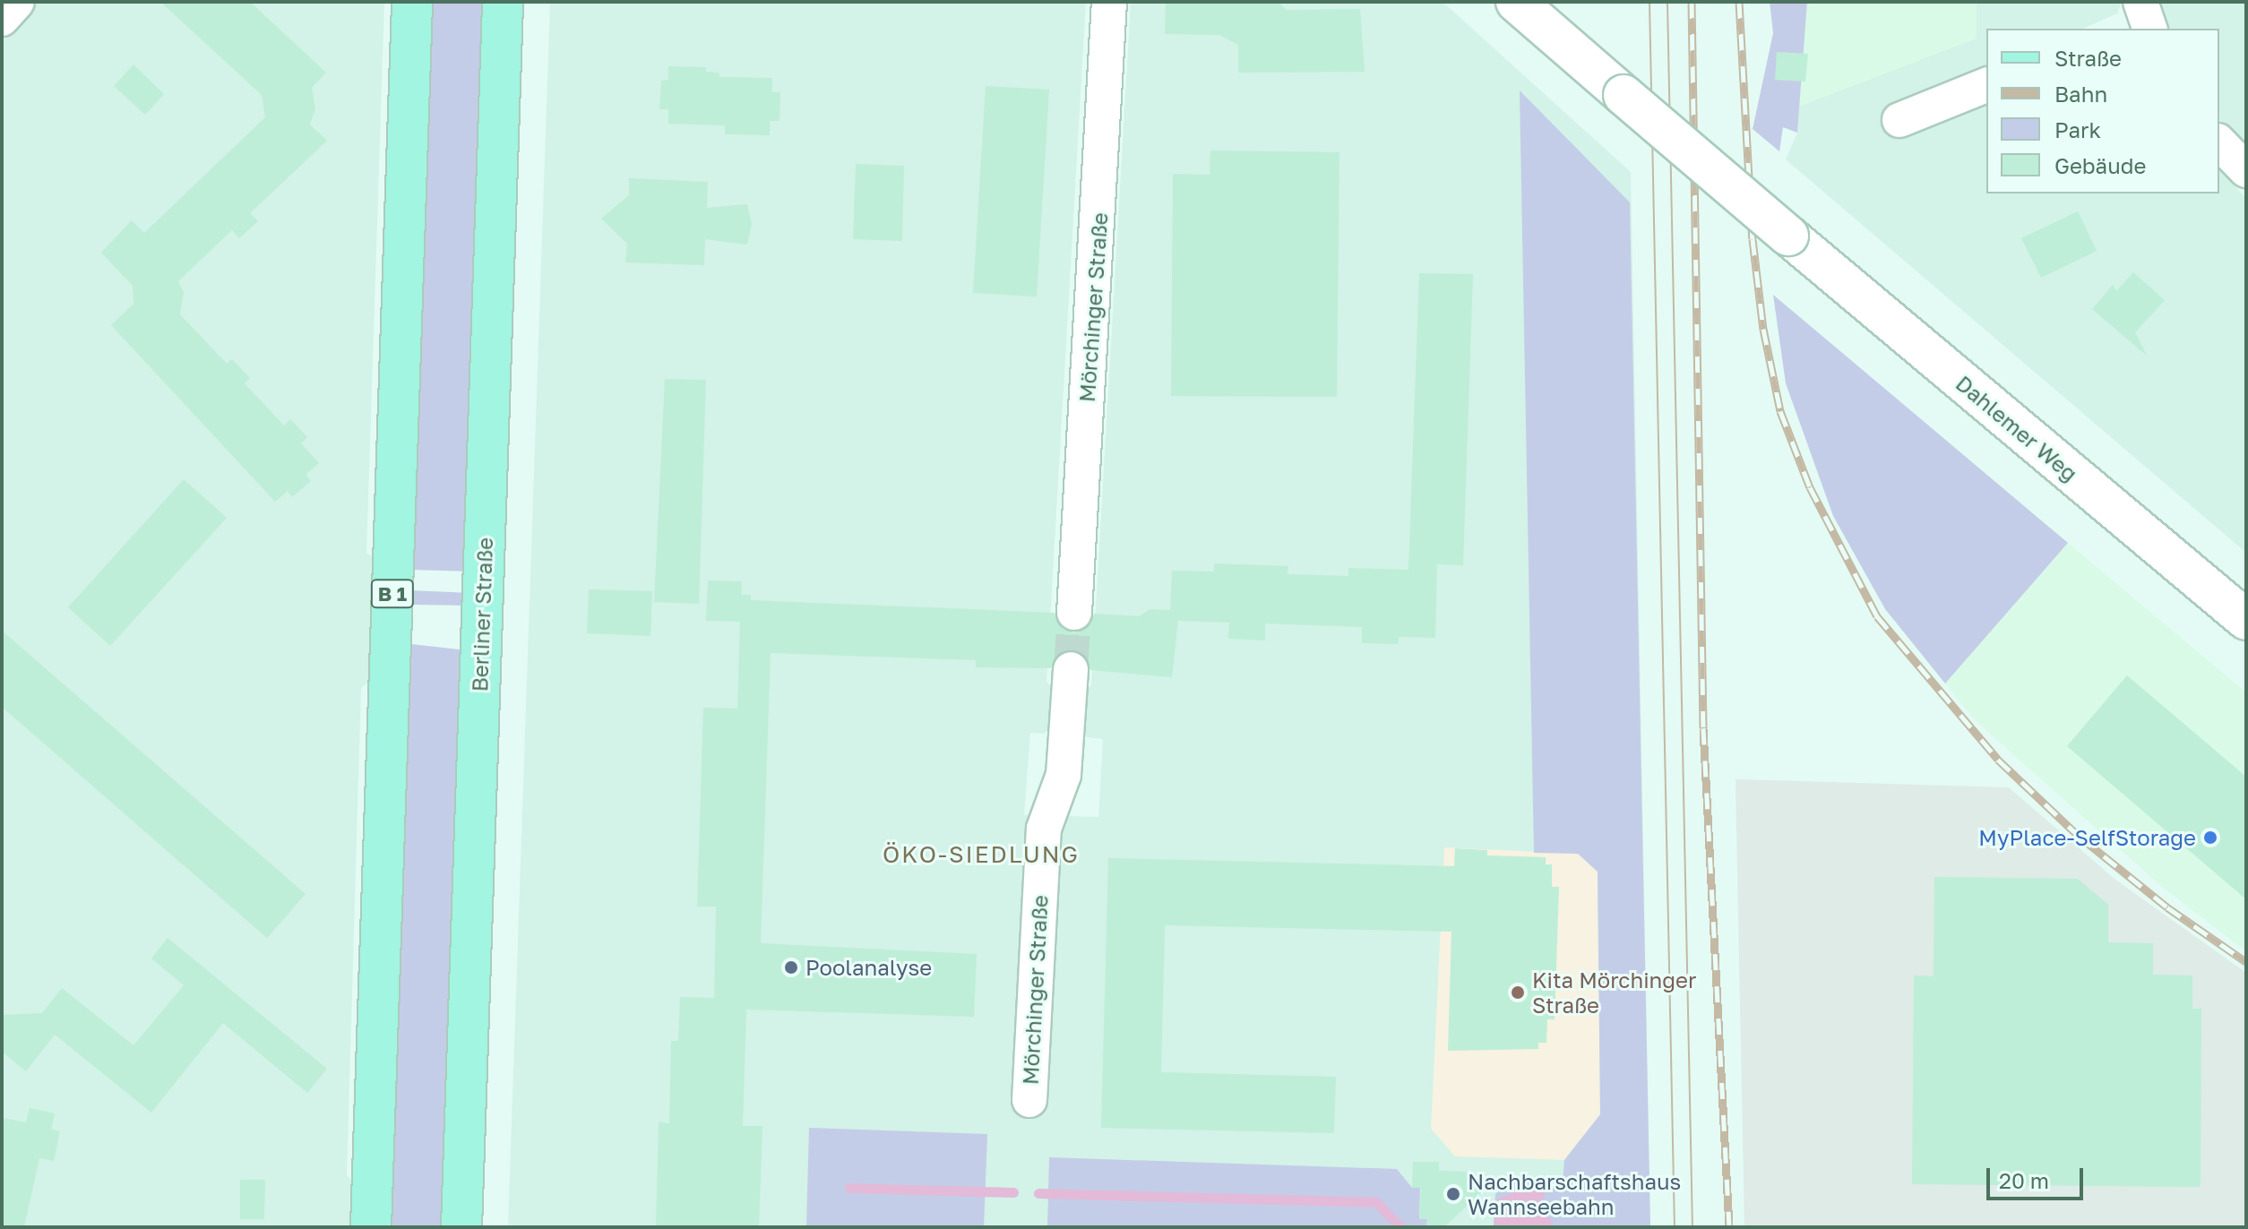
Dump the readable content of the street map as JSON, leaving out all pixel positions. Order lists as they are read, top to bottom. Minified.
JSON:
{"streets":{"main road":["Dahlemer Weg","B 1","Berliner Straße"],"street":["Mörchinger Straße"]},"districts":["ÖKO-SIEDLUNG"],"places":["MyPlace-SelfStorage","Poolanalyse","Kita Mörchinger Straße","Nachbarschaftshaus Wannseebahn"],"legend":["Straße","Bahn","Park","Gebäude"],"scale_bar":"20 m"}
